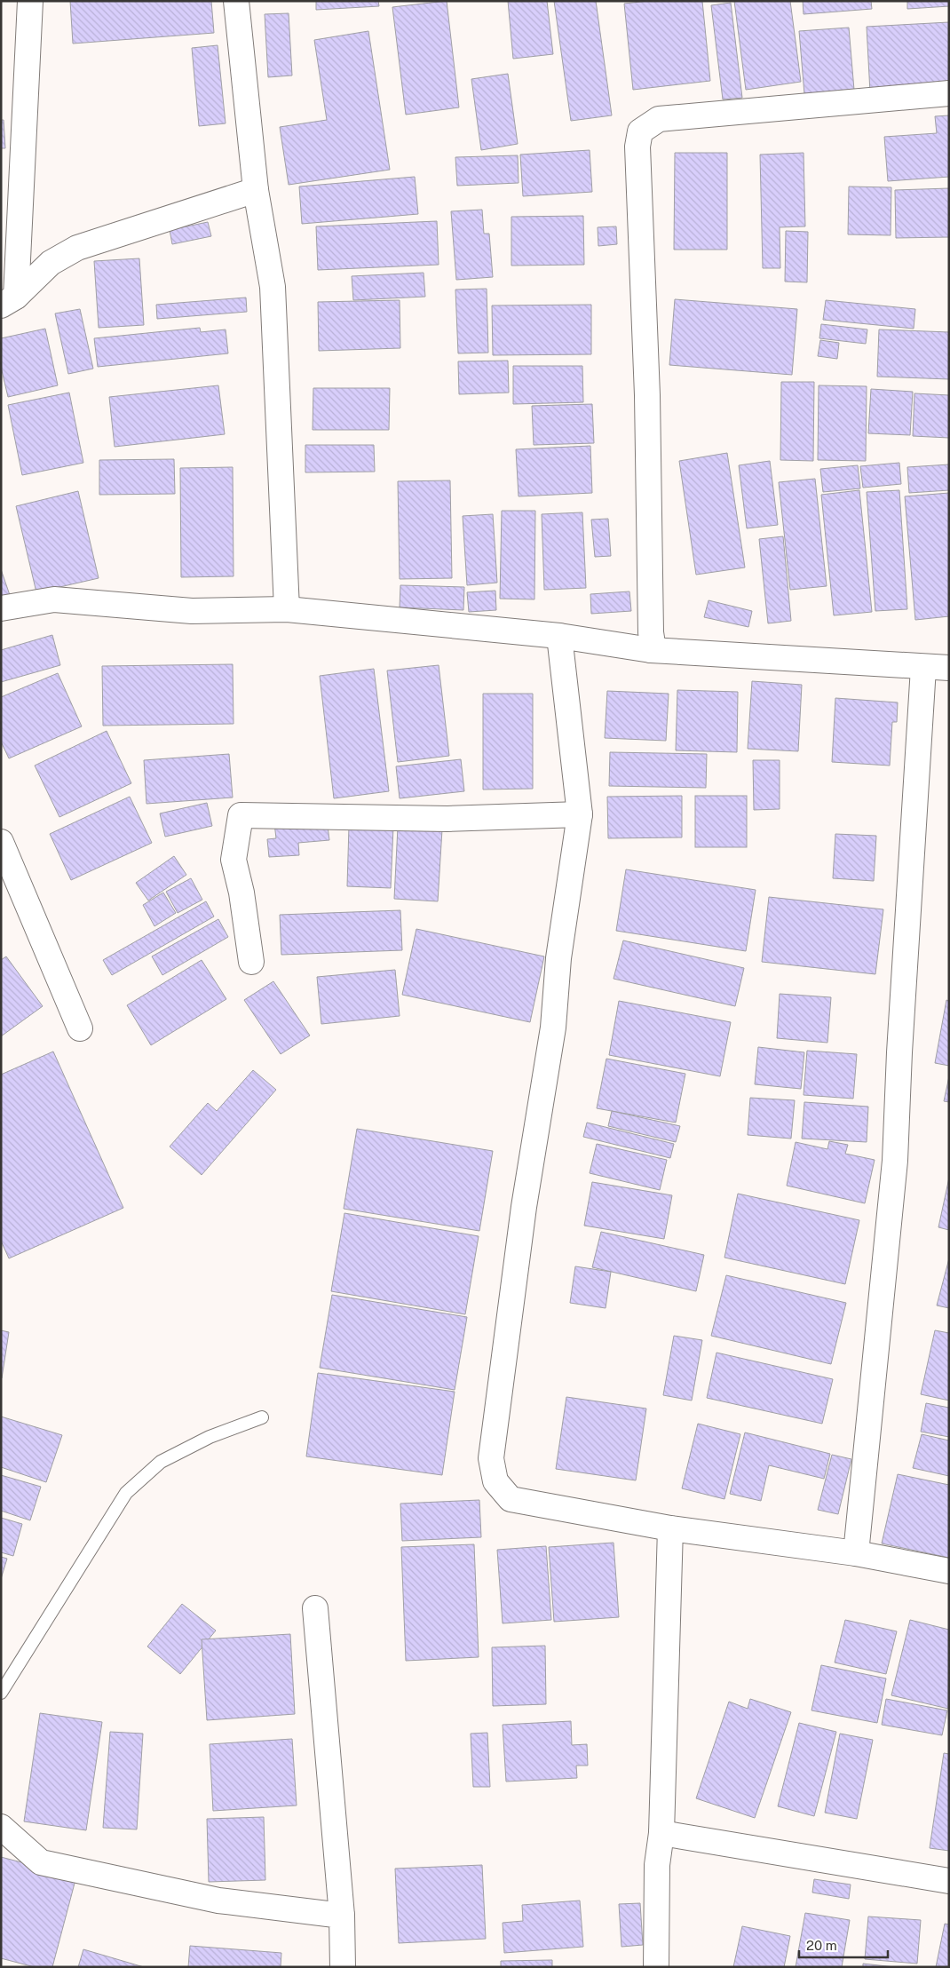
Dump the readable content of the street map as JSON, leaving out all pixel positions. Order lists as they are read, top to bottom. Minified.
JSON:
{"scale_bar":"20 m"}
